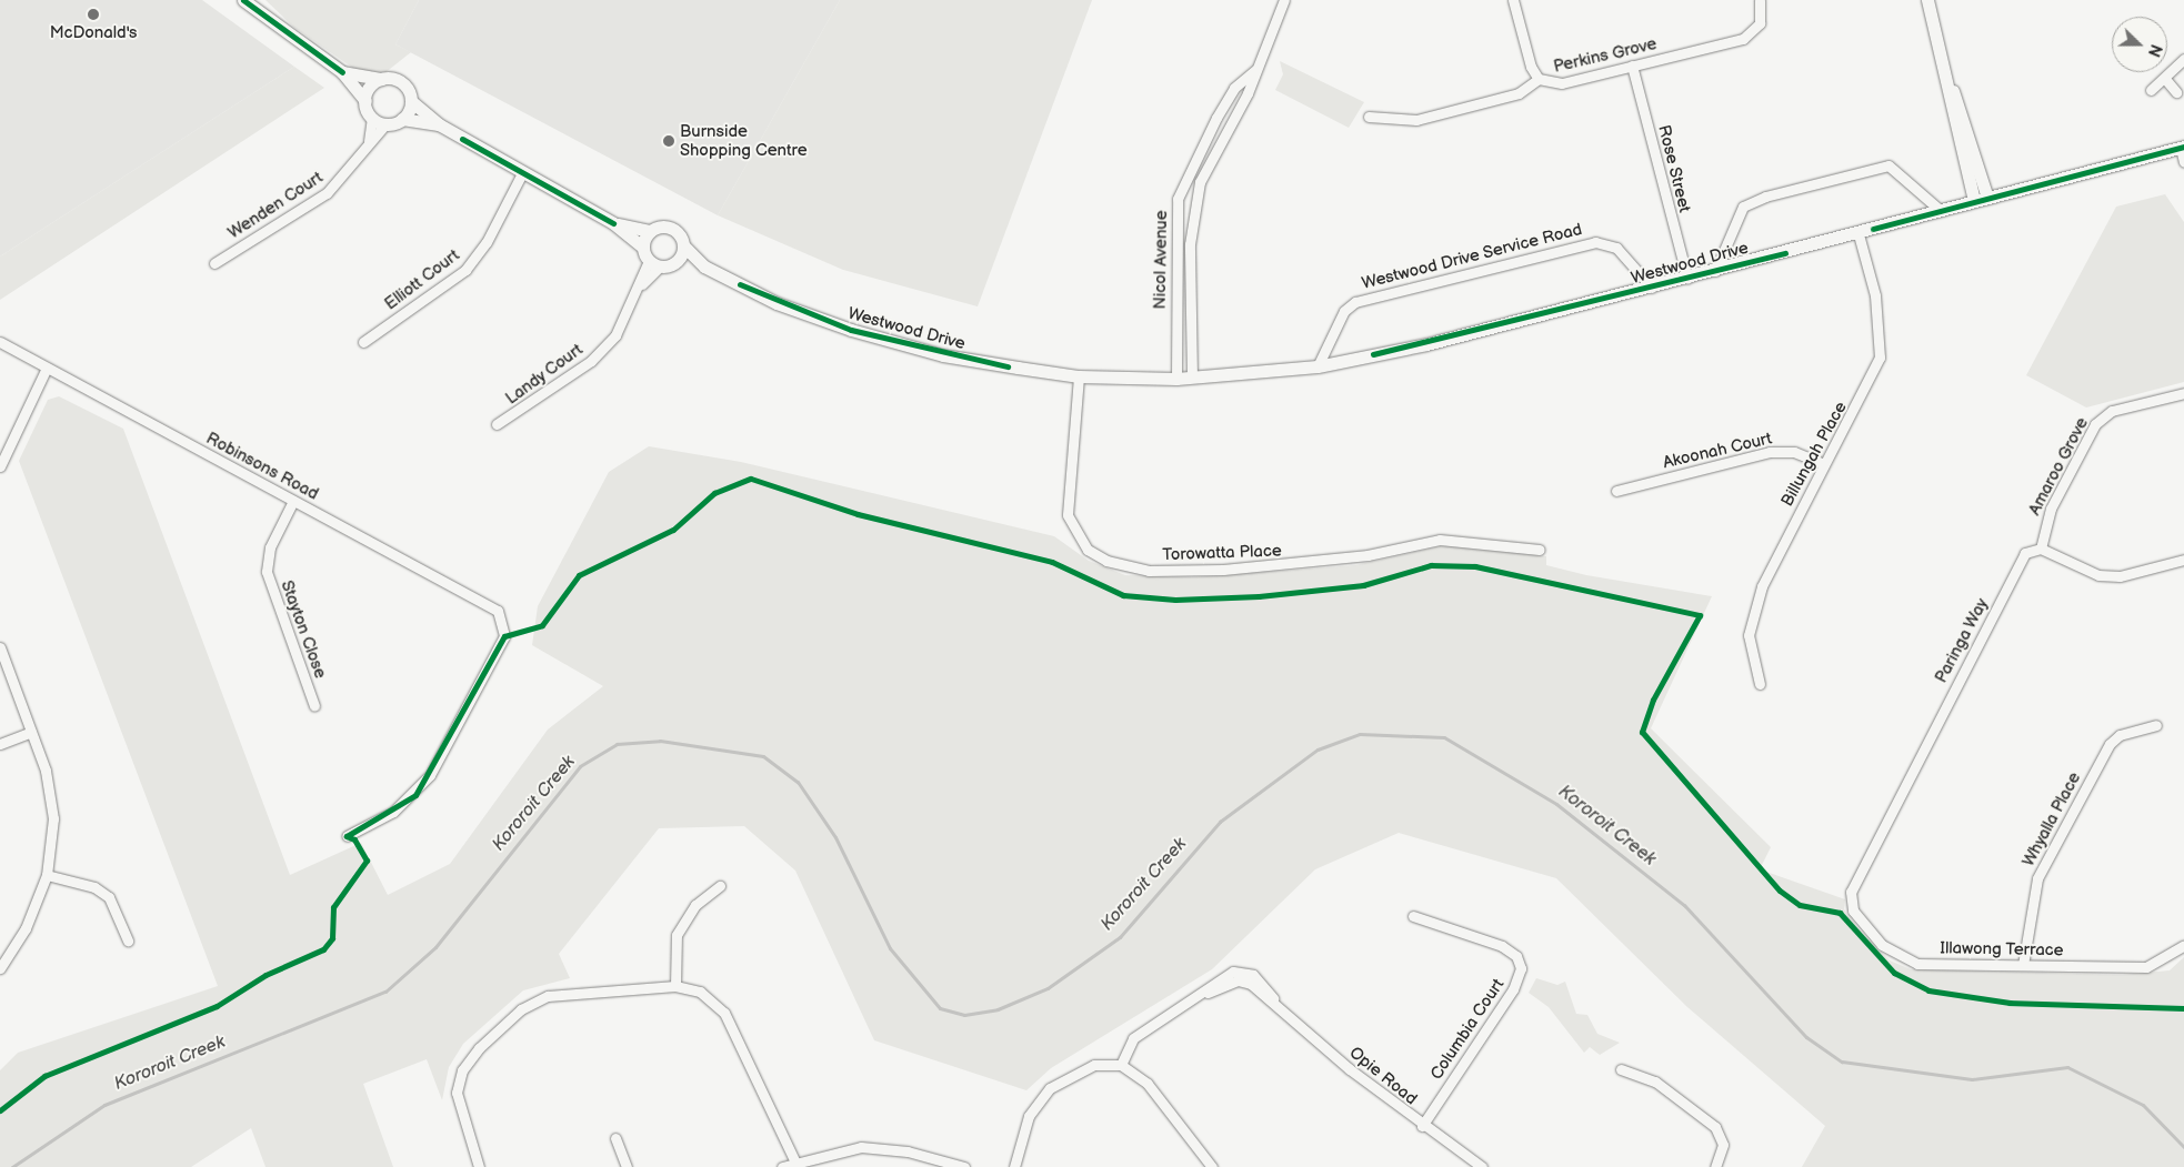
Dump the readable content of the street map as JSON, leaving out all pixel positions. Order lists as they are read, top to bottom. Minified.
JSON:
{"streets":{"street":["Perkins Grove","Rose Street","Wenden Court","Westwood Drive Service Road","Nicol Avenue","Westwood Drive","Elliott Court","Landy Court","Akoonah Court","Billungah Place","Robinsons Road","Amaroo Grove","Torowatta Place","Stayton Close","Paringa Way","Whyalla Place","Illawong Terrace","Columbia Court","Opie Road"]},"crossings":[["Perkins Grove","Rose Street"],["Rose Street","Westwood Drive"],["Westwood Drive Service Road","Westwood Drive"],["Nicol Avenue","Westwood Drive"],["Westwood Drive","Landy Court"],["Westwood Drive","Billungah Place"],["Westwood Drive","Torowatta Place"],["Akoonah Court","Billungah Place"],["Robinsons Road","Stayton Close"],["Amaroo Grove","Paringa Way"],["Paringa Way","Illawong Terrace"],["Whyalla Place","Illawong Terrace"],["Columbia Court","Opie Road"]],"water":["Kororoit Creek"],"places":["McDonald's","Burnside Shopping Centre"],"north":"right"}
